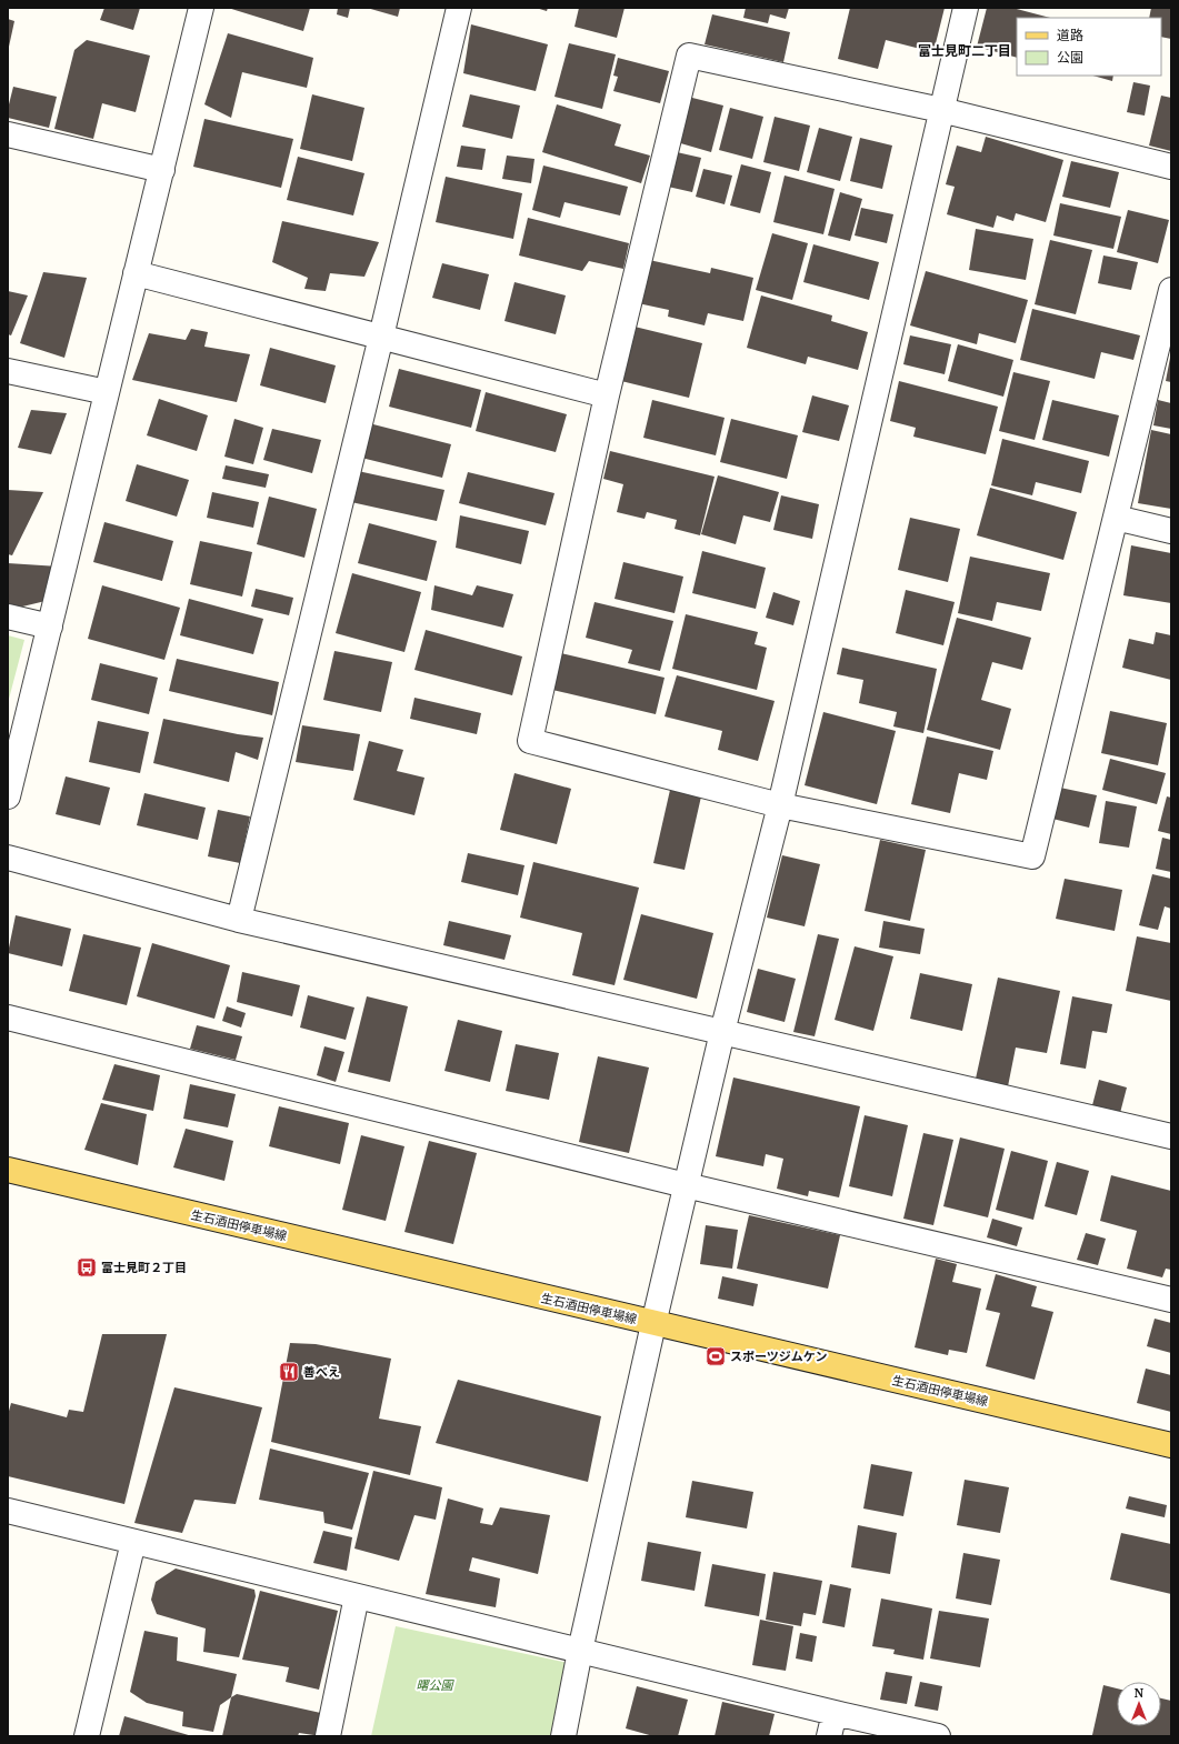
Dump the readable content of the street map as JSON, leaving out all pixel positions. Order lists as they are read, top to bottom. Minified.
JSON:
{"streets":{"main road":["生石酒田停車場線"]},"districts":["富士見町二丁目"],"parks":["曙公園"],"places":{"bus stop":["富士見町２丁目"],"sports":["スポーツジムケン"],"restaurant":["善べえ"]},"legend":["道路","公園"],"north":"top"}
